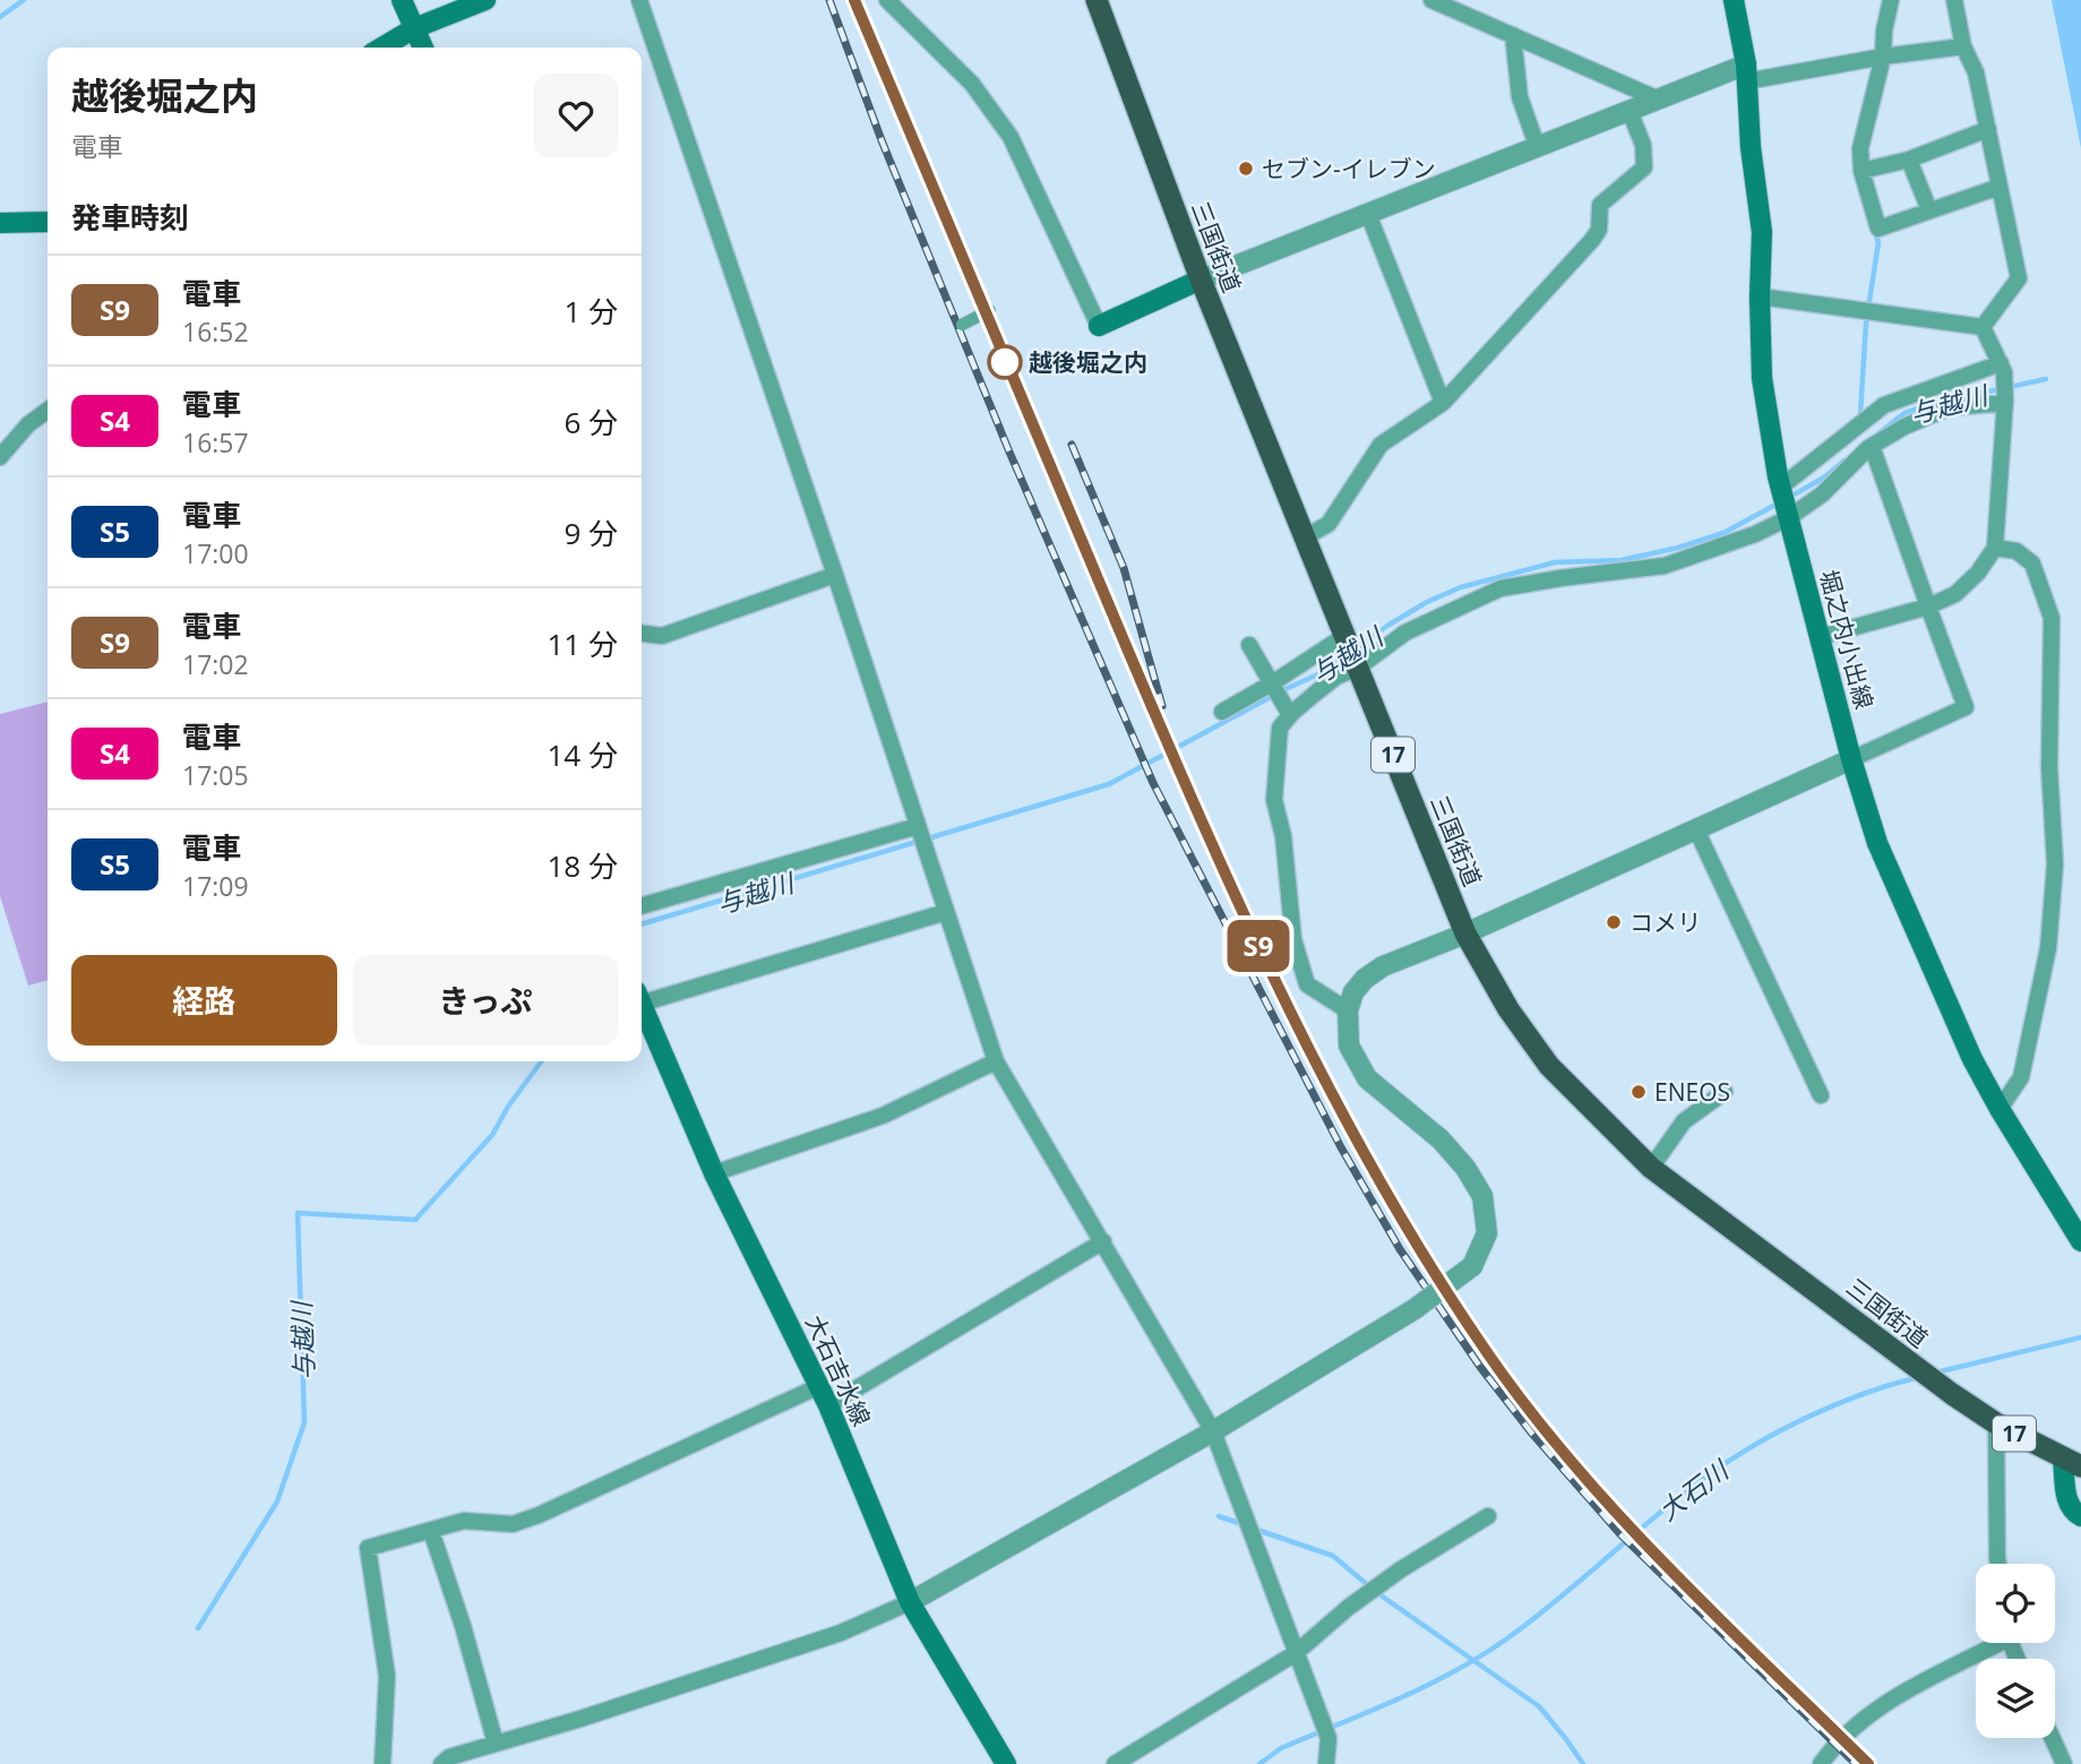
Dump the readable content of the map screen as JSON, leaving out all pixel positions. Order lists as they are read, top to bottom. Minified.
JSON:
{"streets":{"highway":["三国街道","17"],"main road":["堀之内小出線","大石吉水線"]},"water":["与越川","大石川"],"places":["セブン-イレブン","越後堀之内","コメリ","ENEOS"],"page":{"on_map":"S9","heading":[["越後堀之内","電車"],"発車時刻"],"list":[{"mark":"S9","name":"電車","note":"16:52","value":"1 分"},{"mark":"S4","name":"電車","note":"16:57","value":"6 分"},{"mark":"S5","name":"電車","note":"17:00","value":"9 分"},{"mark":"S9","name":"電車","note":"17:02","value":"11 分"},{"mark":"S4","name":"電車","note":"17:05","value":"14 分"},{"mark":"S5","name":"電車","note":"17:09","value":"18 分"}],"buttons":["経路","きっぷ"]}}
